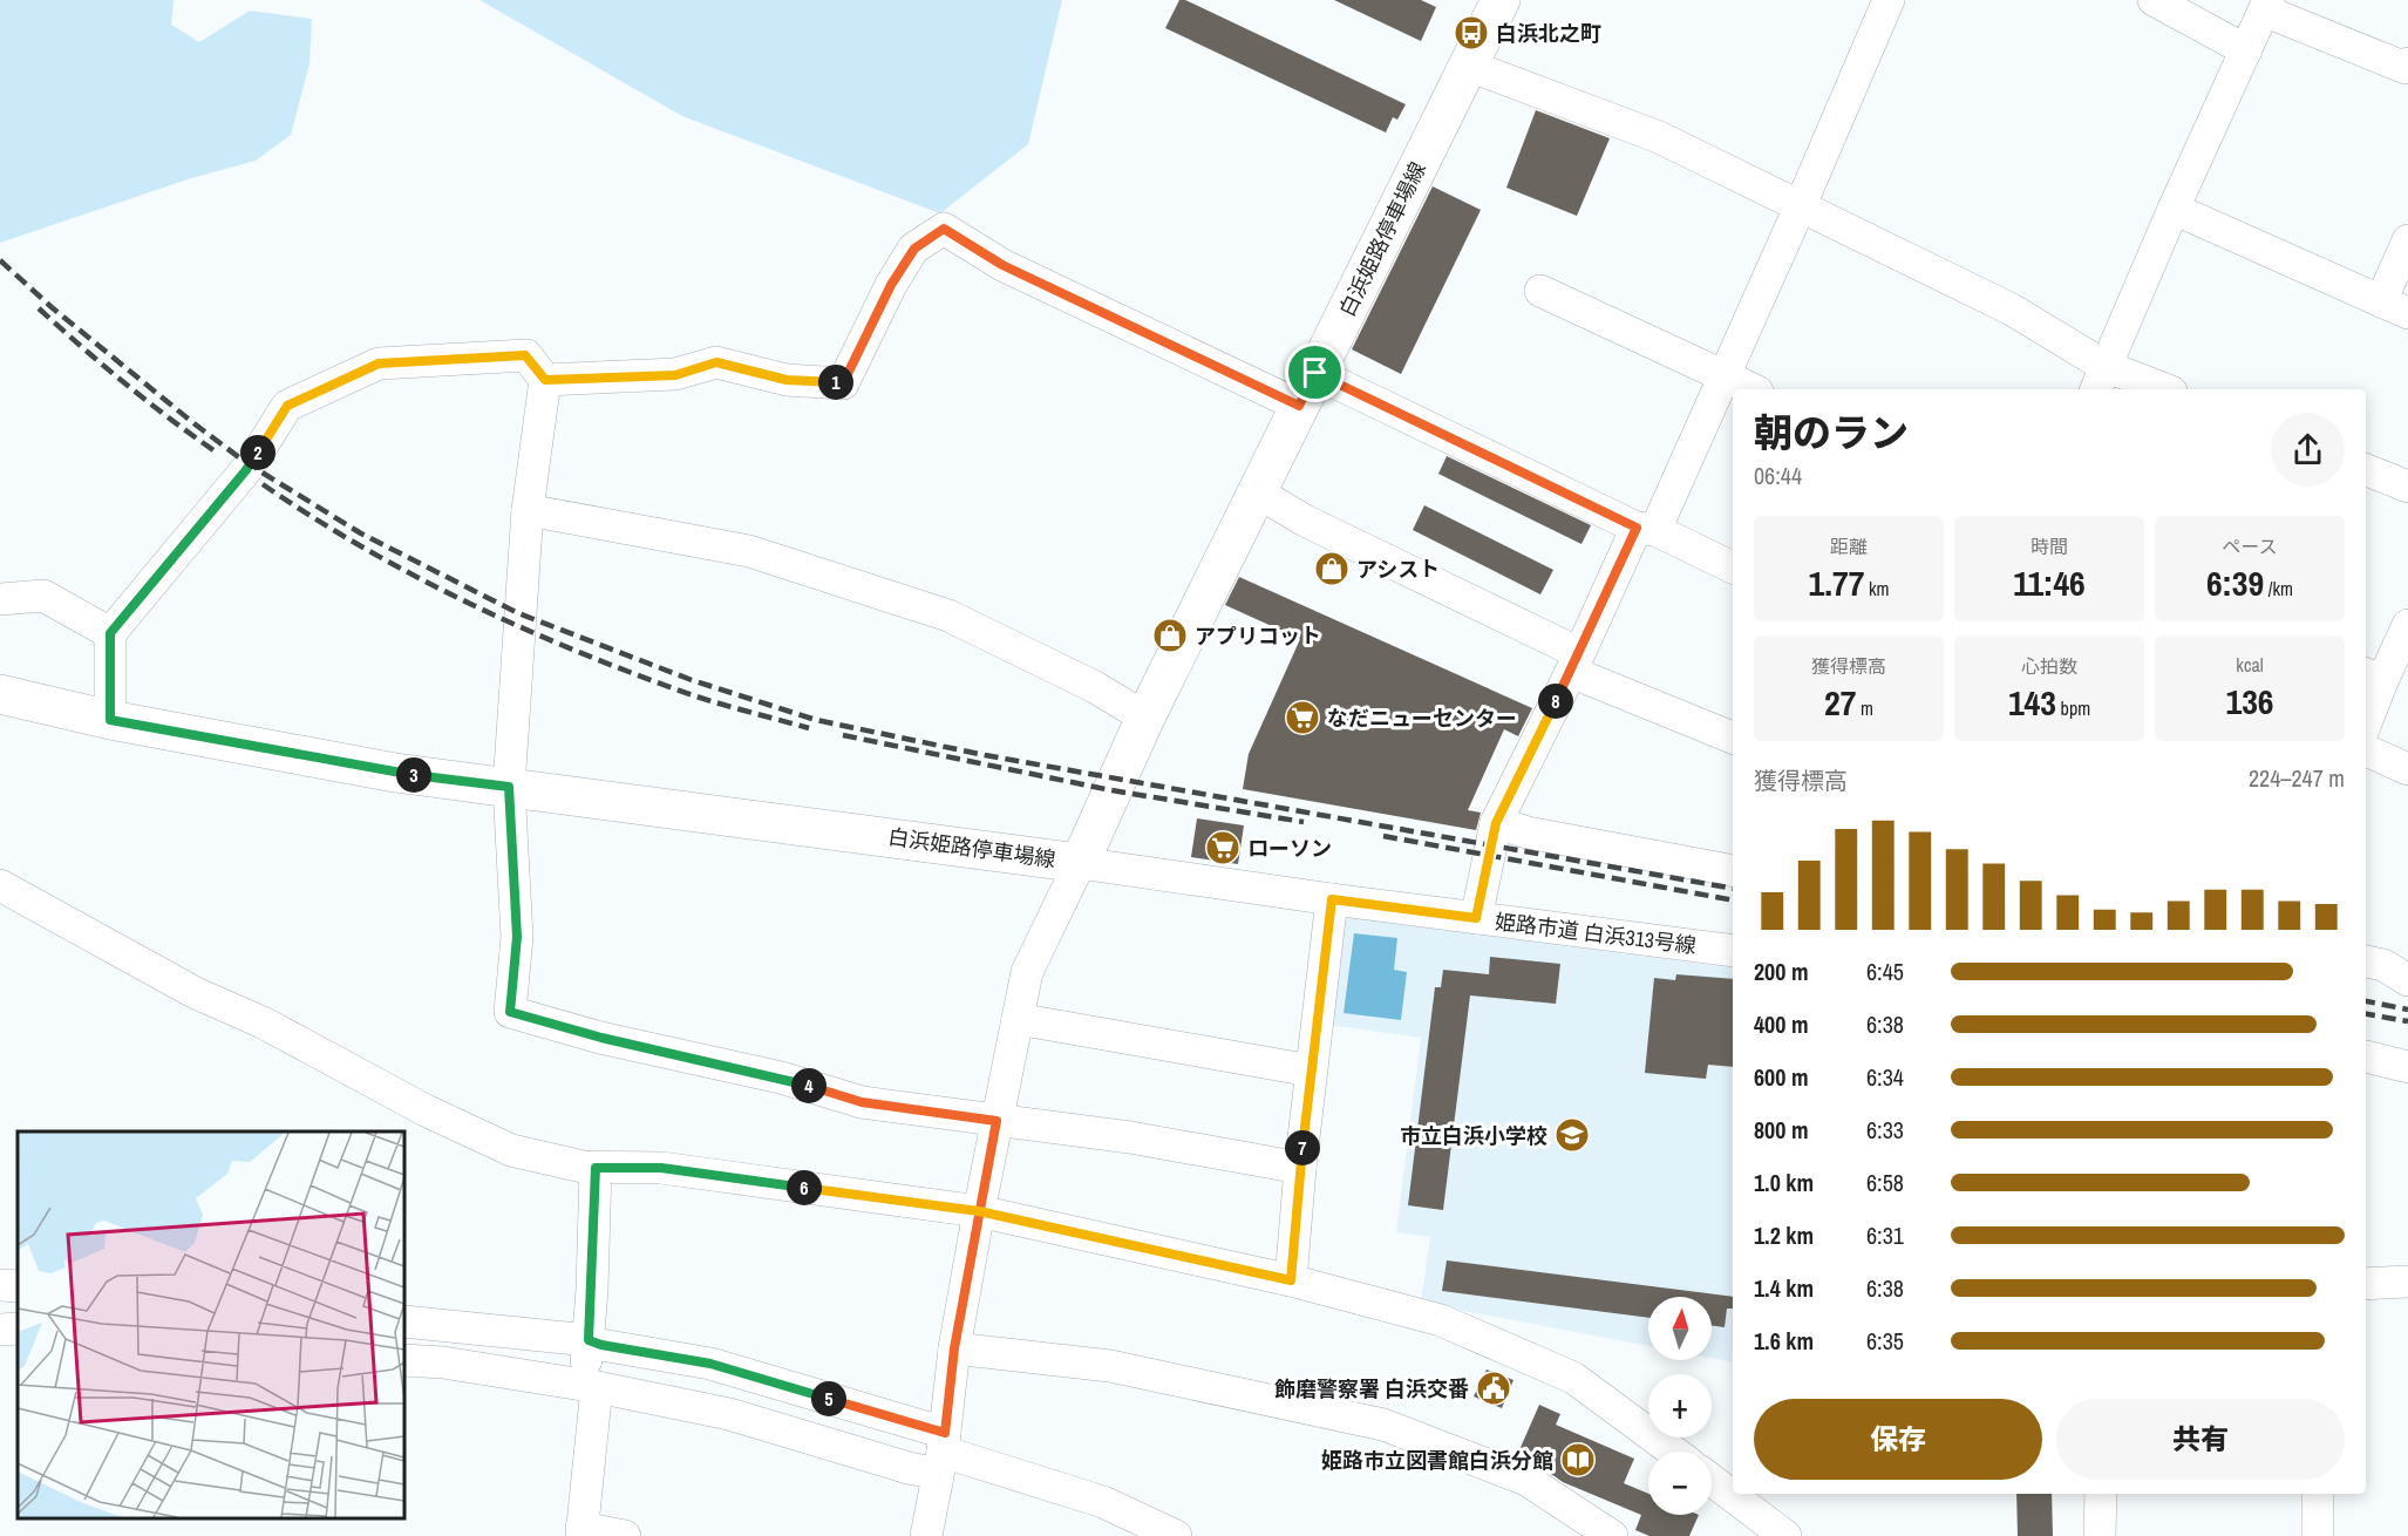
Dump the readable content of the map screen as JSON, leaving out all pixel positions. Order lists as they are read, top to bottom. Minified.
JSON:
{"streets":{"main road":["白浜姫路停車場線"],"street":["姫路市道 白浜313号線"]},"crossings":[["白浜姫路停車場線","姫路市道 白浜313号線"]],"places":{"bus stop":["白浜北之町"],"shop":["アシスト","アプリコット"],"supermarket":["なだニューセンター","ローソン"],"school or university":["市立白浜小学校"],"public building":["飾磨警察署 白浜交番"],"library":["姫路市立図書館白浜分館"]},"north":"top","page":{"pins":["1","2","8","3","4","7","6","5"],"heading":["朝のラン","06:44"],"stats":[["距離","1.77 km"],["時間","11:46"],["ペース","6:39 /km"],["獲得標高","27 m"],["心拍数","143 bpm"],["kcal","136"]],"chart":["獲得標高","224–247 m"],"list":[{"name":"200 m","note":"6:45"},{"name":"400 m","note":"6:38"},{"name":"600 m","note":"6:34"},{"name":"800 m","note":"6:33"},{"name":"1.0 km","note":"6:58"},{"name":"1.2 km","note":"6:31"},{"name":"1.4 km","note":"6:38"},{"name":"1.6 km","note":"6:35"}],"map_buttons":["+","−"],"buttons":["保存","共有"]}}
